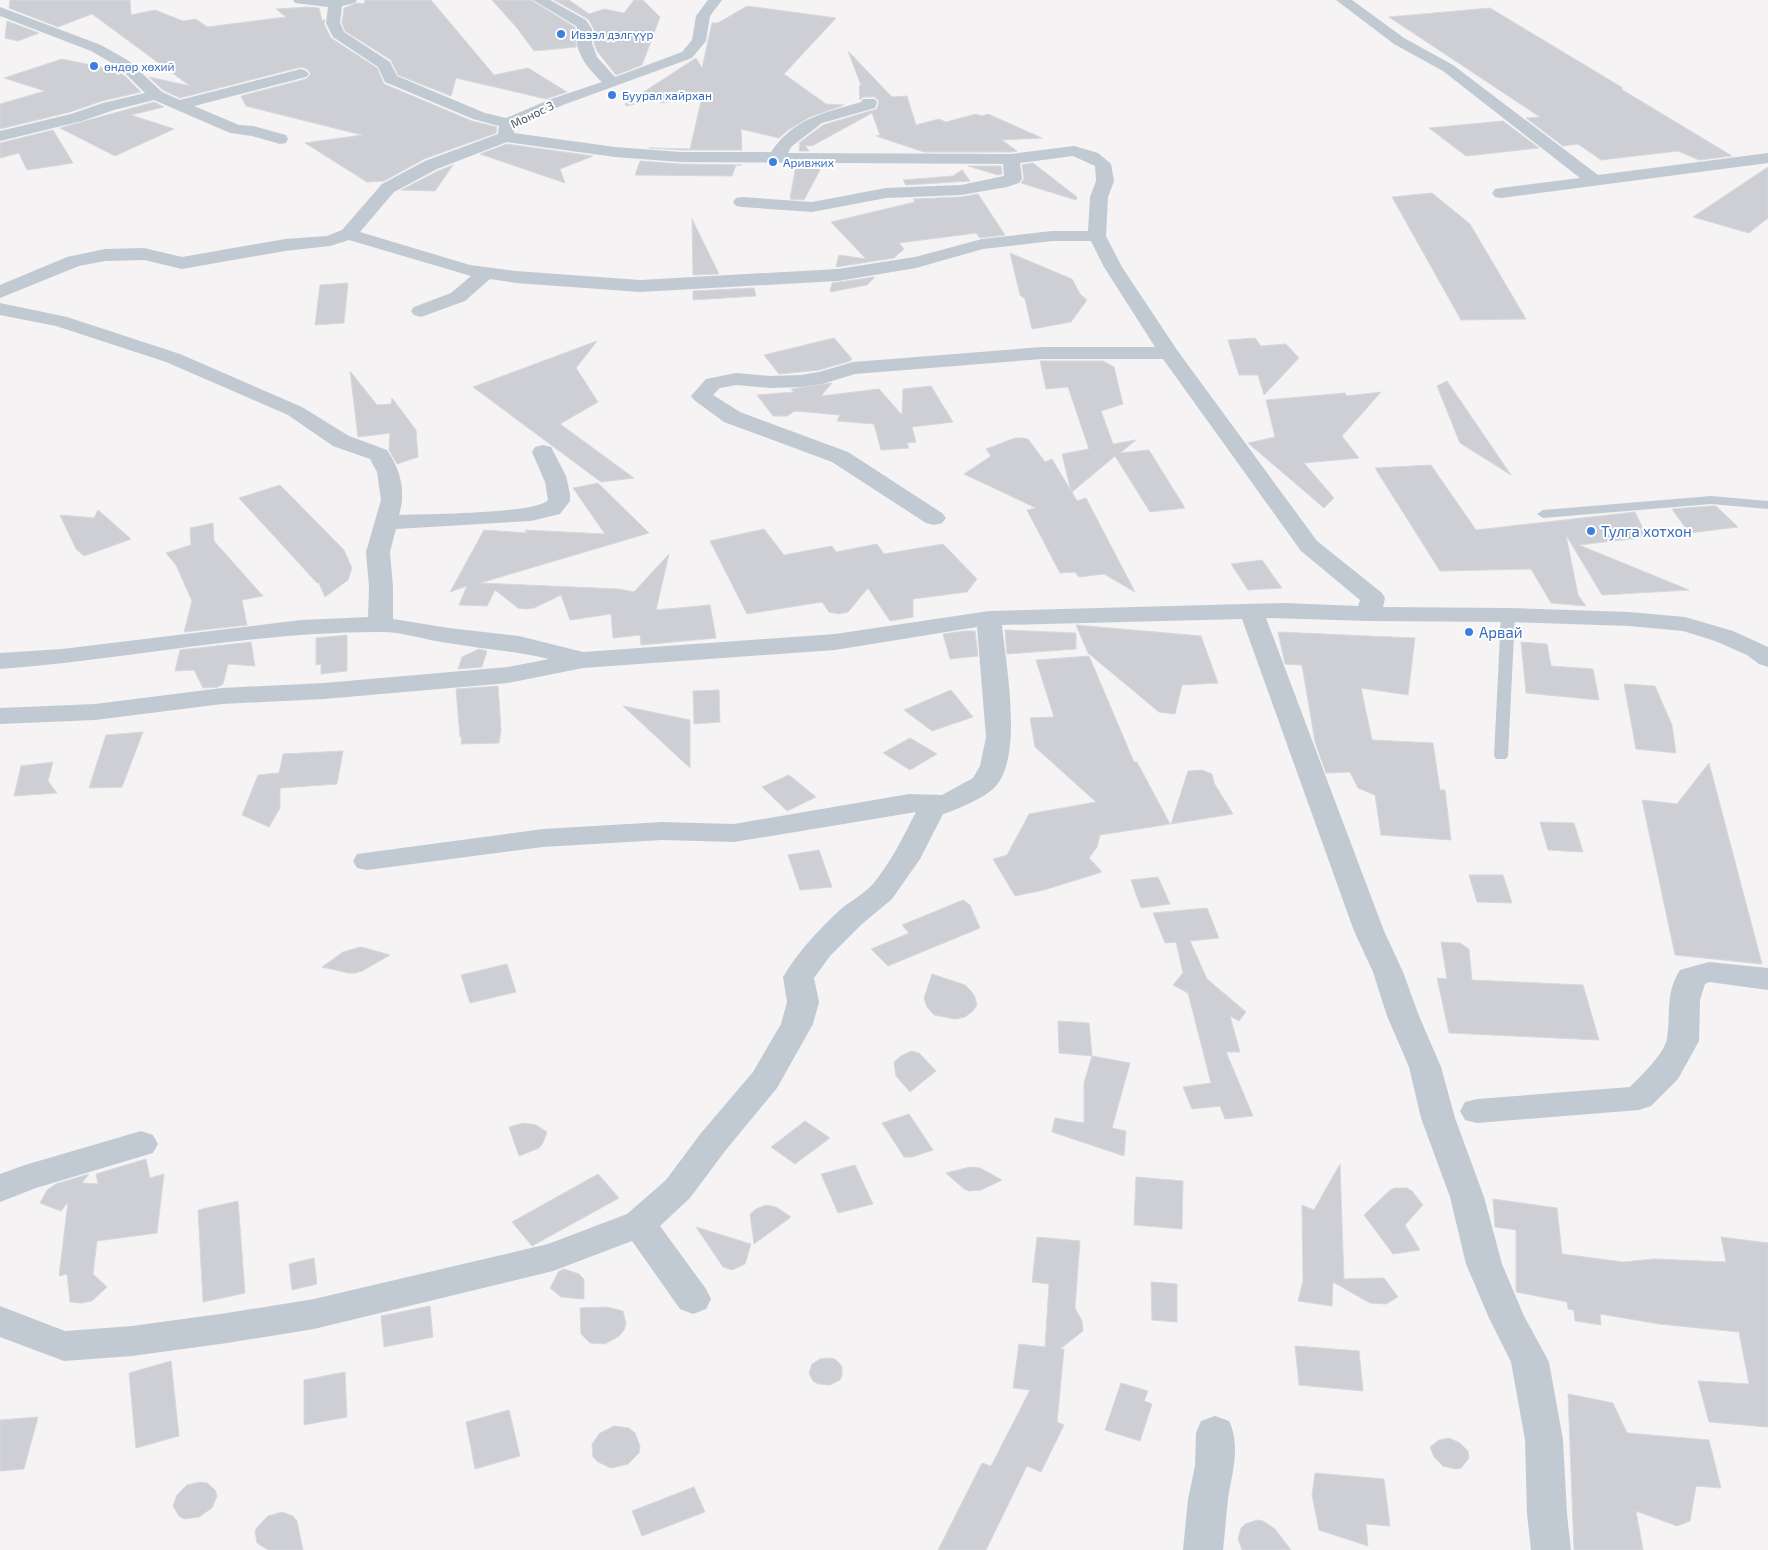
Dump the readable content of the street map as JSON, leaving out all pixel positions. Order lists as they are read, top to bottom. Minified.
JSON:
{"streets":{"street":["Монос 3"]},"places":["Ивээл дэлгүүр","өндөр хөхий","Буурал хайрхан","Аривжих","Тулга хотхон","Арвай"]}
